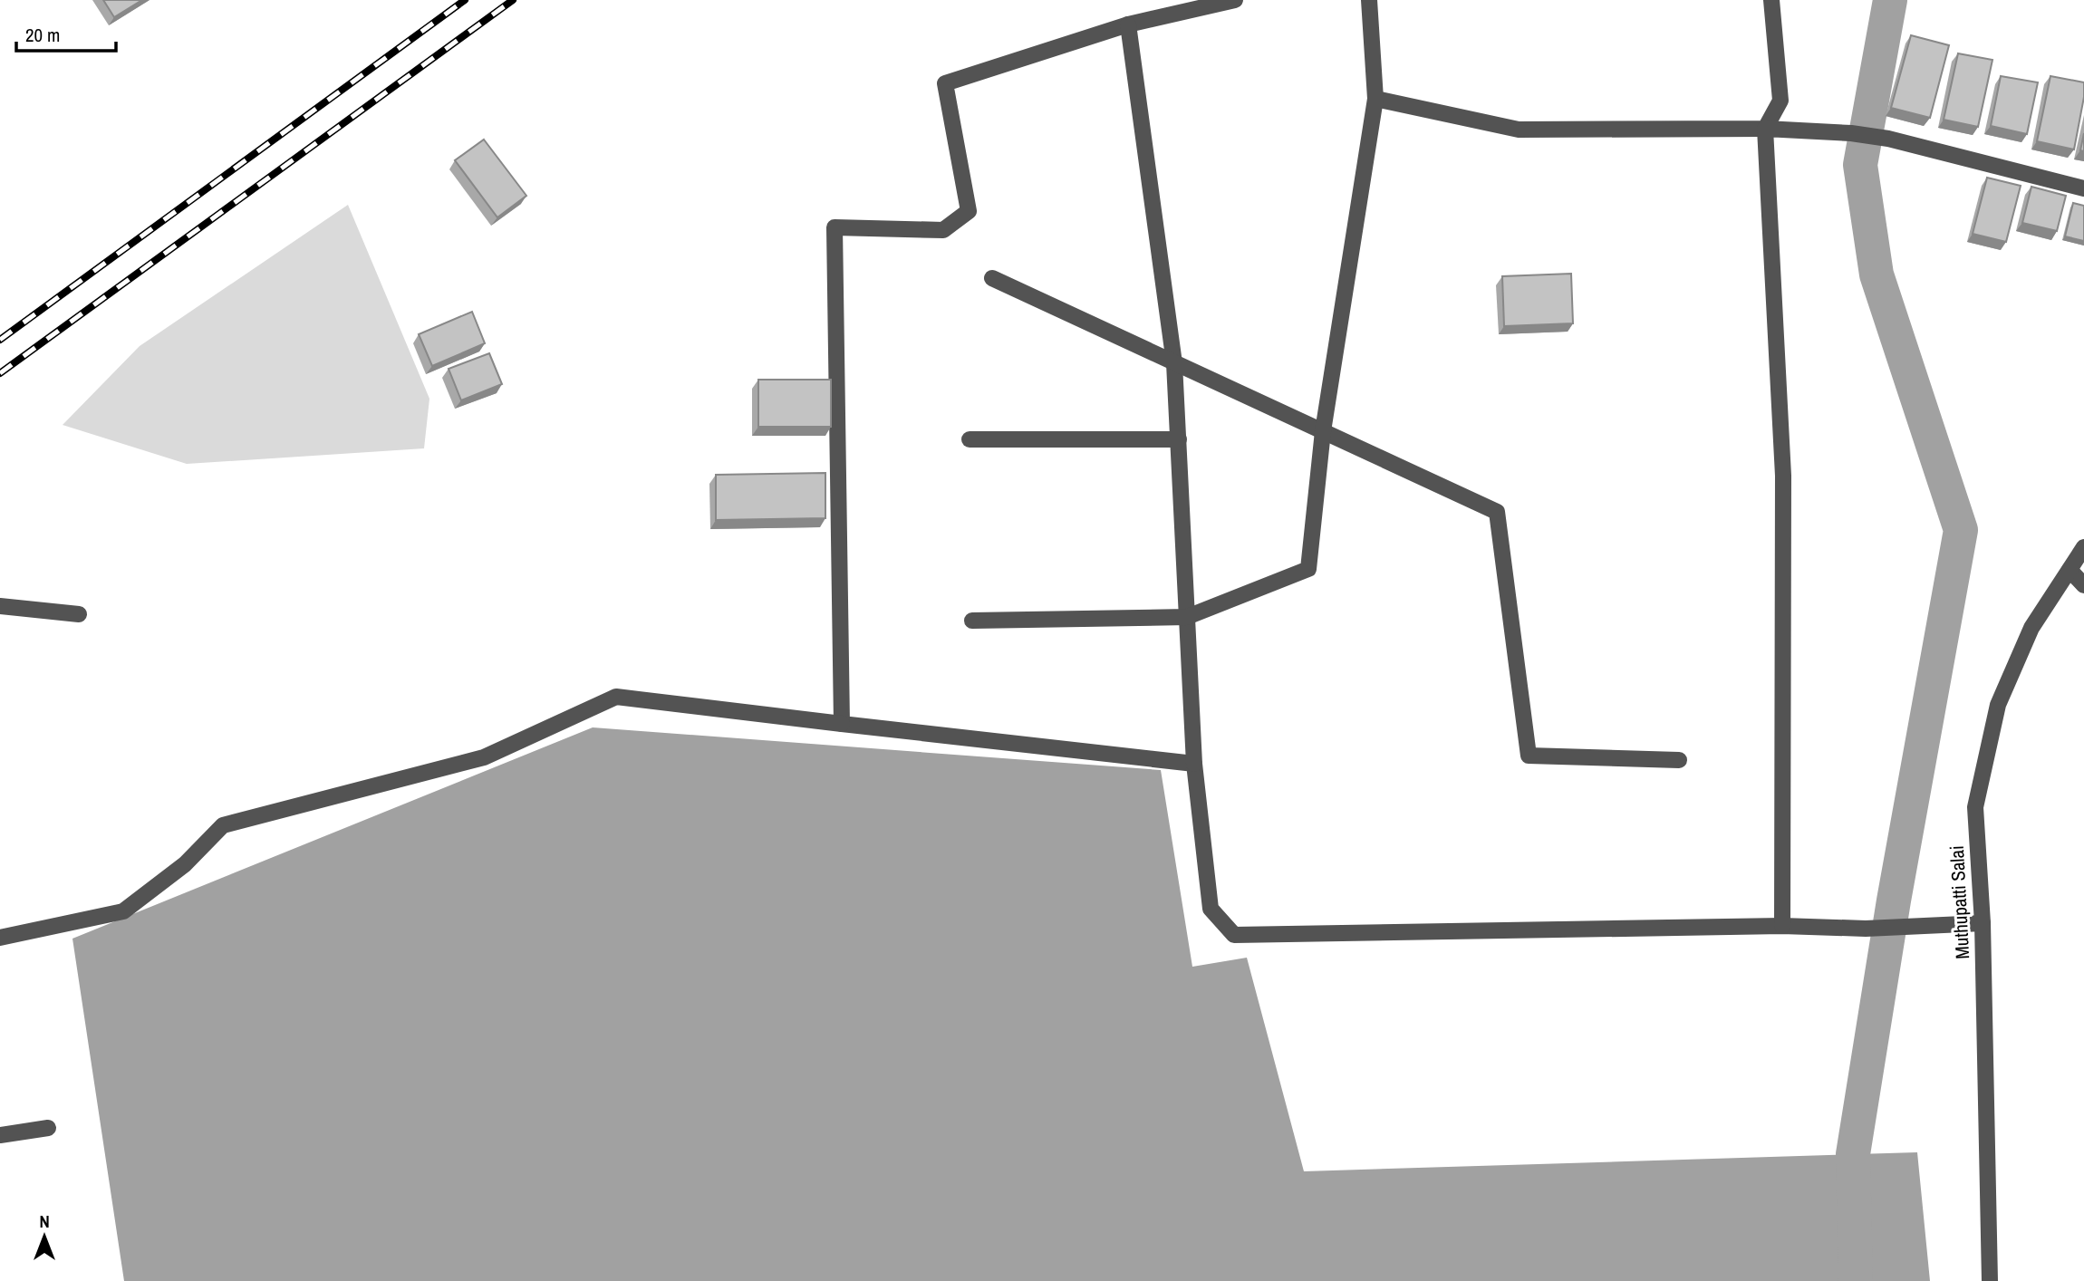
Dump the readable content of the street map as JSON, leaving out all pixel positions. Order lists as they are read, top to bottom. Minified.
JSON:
{"streets":{"street":["Muthupatti Salai"]},"scale_bar":"20 m","north":"top"}
